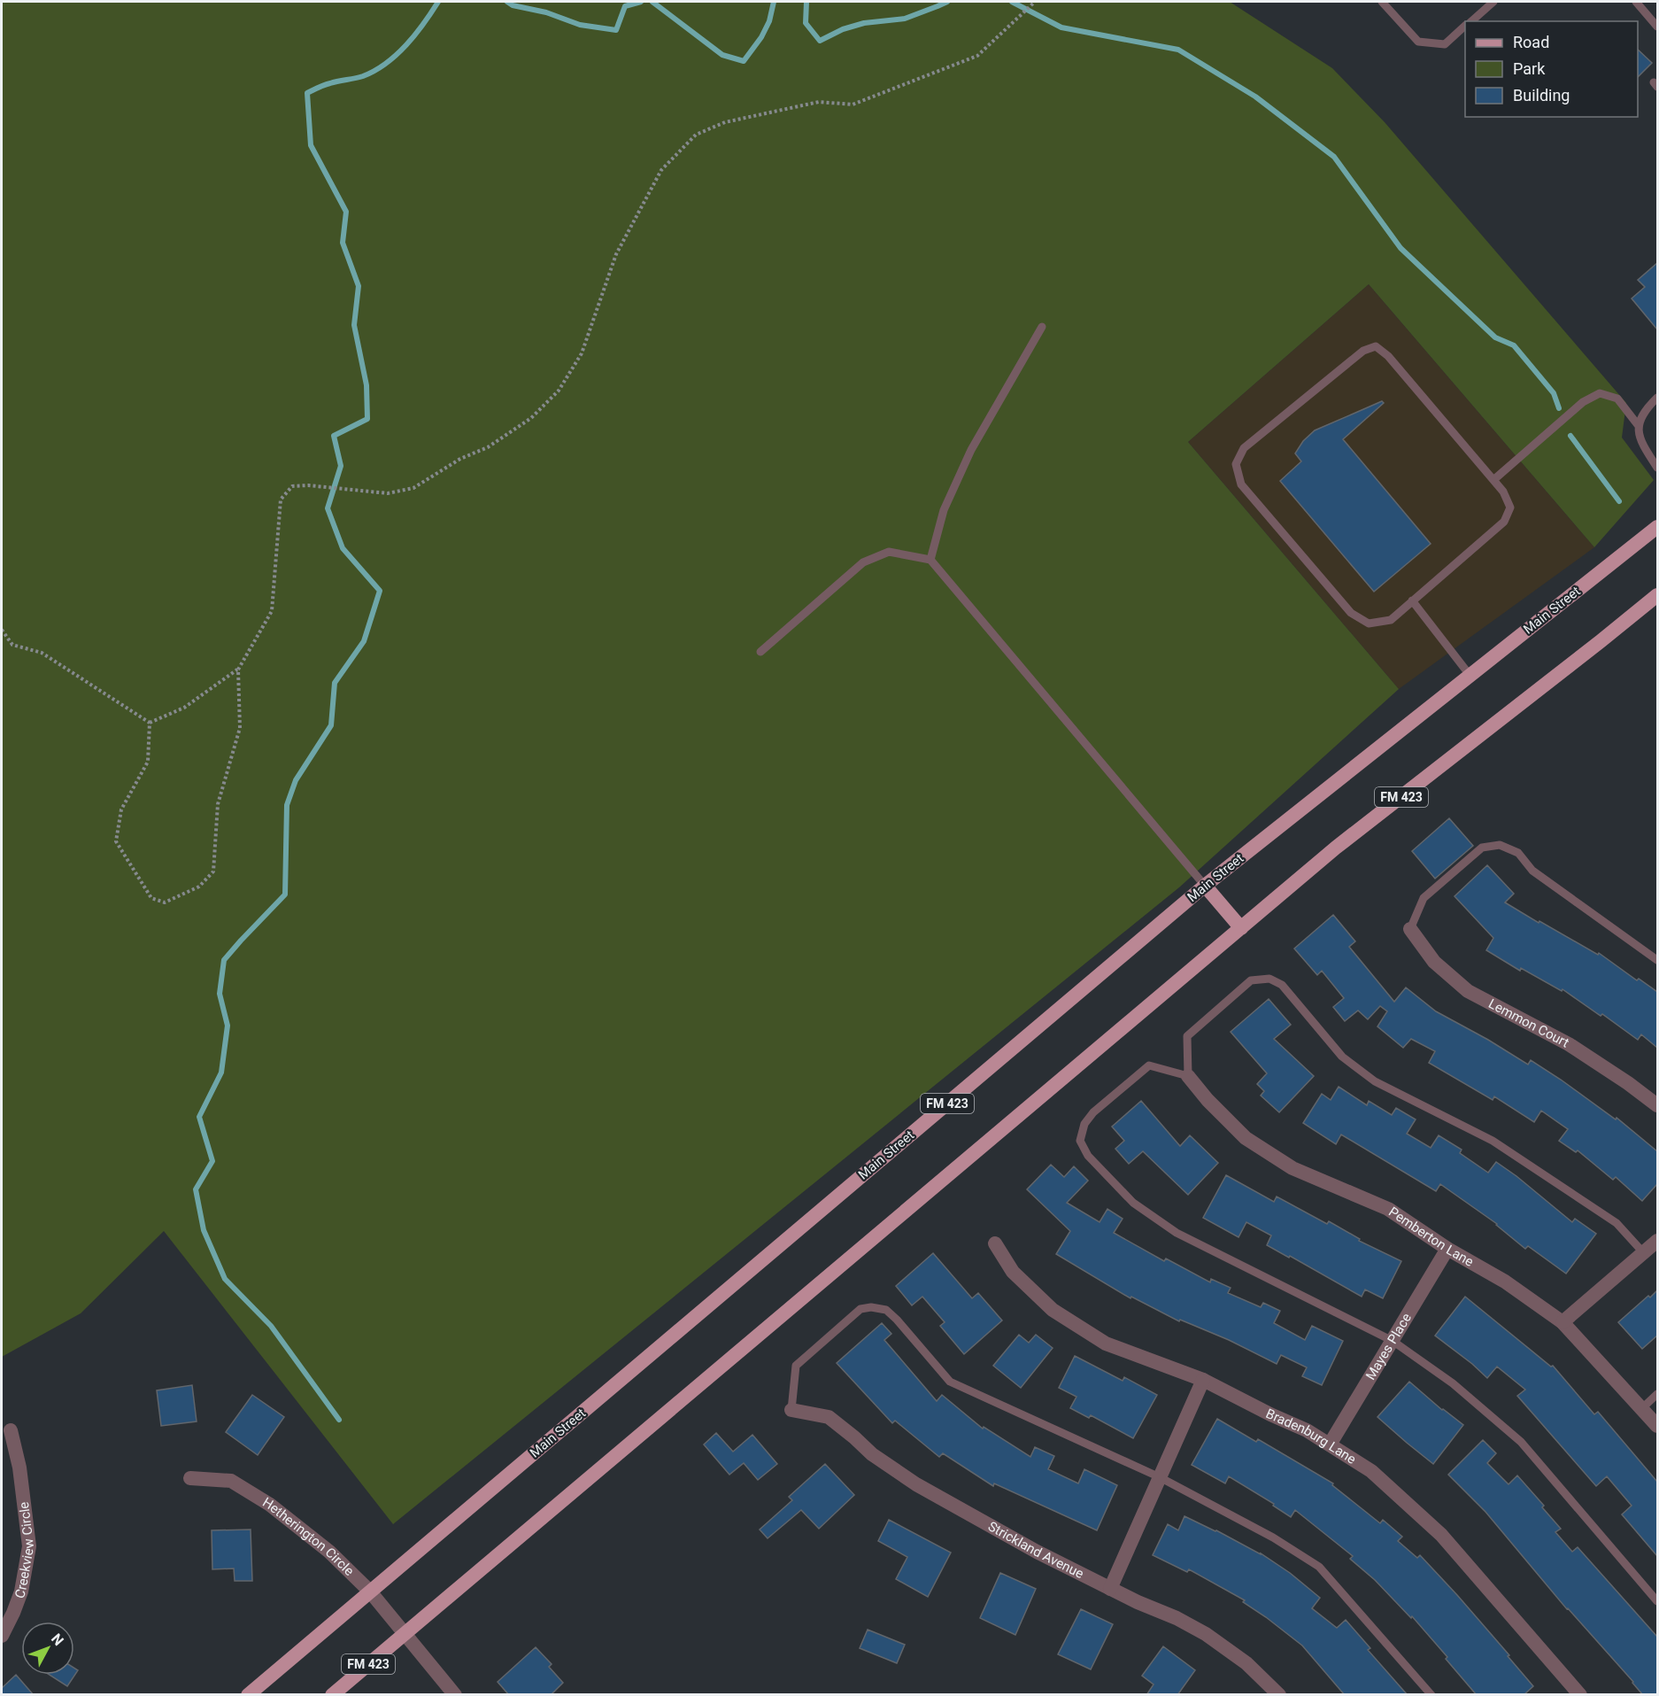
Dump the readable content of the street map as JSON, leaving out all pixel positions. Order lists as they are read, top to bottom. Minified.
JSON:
{"streets":{"main road":["Main Street","FM 423"],"street":["Lemmon Court","Pemberton Lane","Mayes Place","Bradenburg Lane","Hetherington Circle","Creekview Circle","Strickland Avenue"]},"crossings":[["Main Street","Hetherington Circle"],["FM 423","Hetherington Circle"],["Pemberton Lane","Mayes Place"],["Mayes Place","Bradenburg Lane"]],"legend":["Road","Park","Building"],"north":"top right"}
